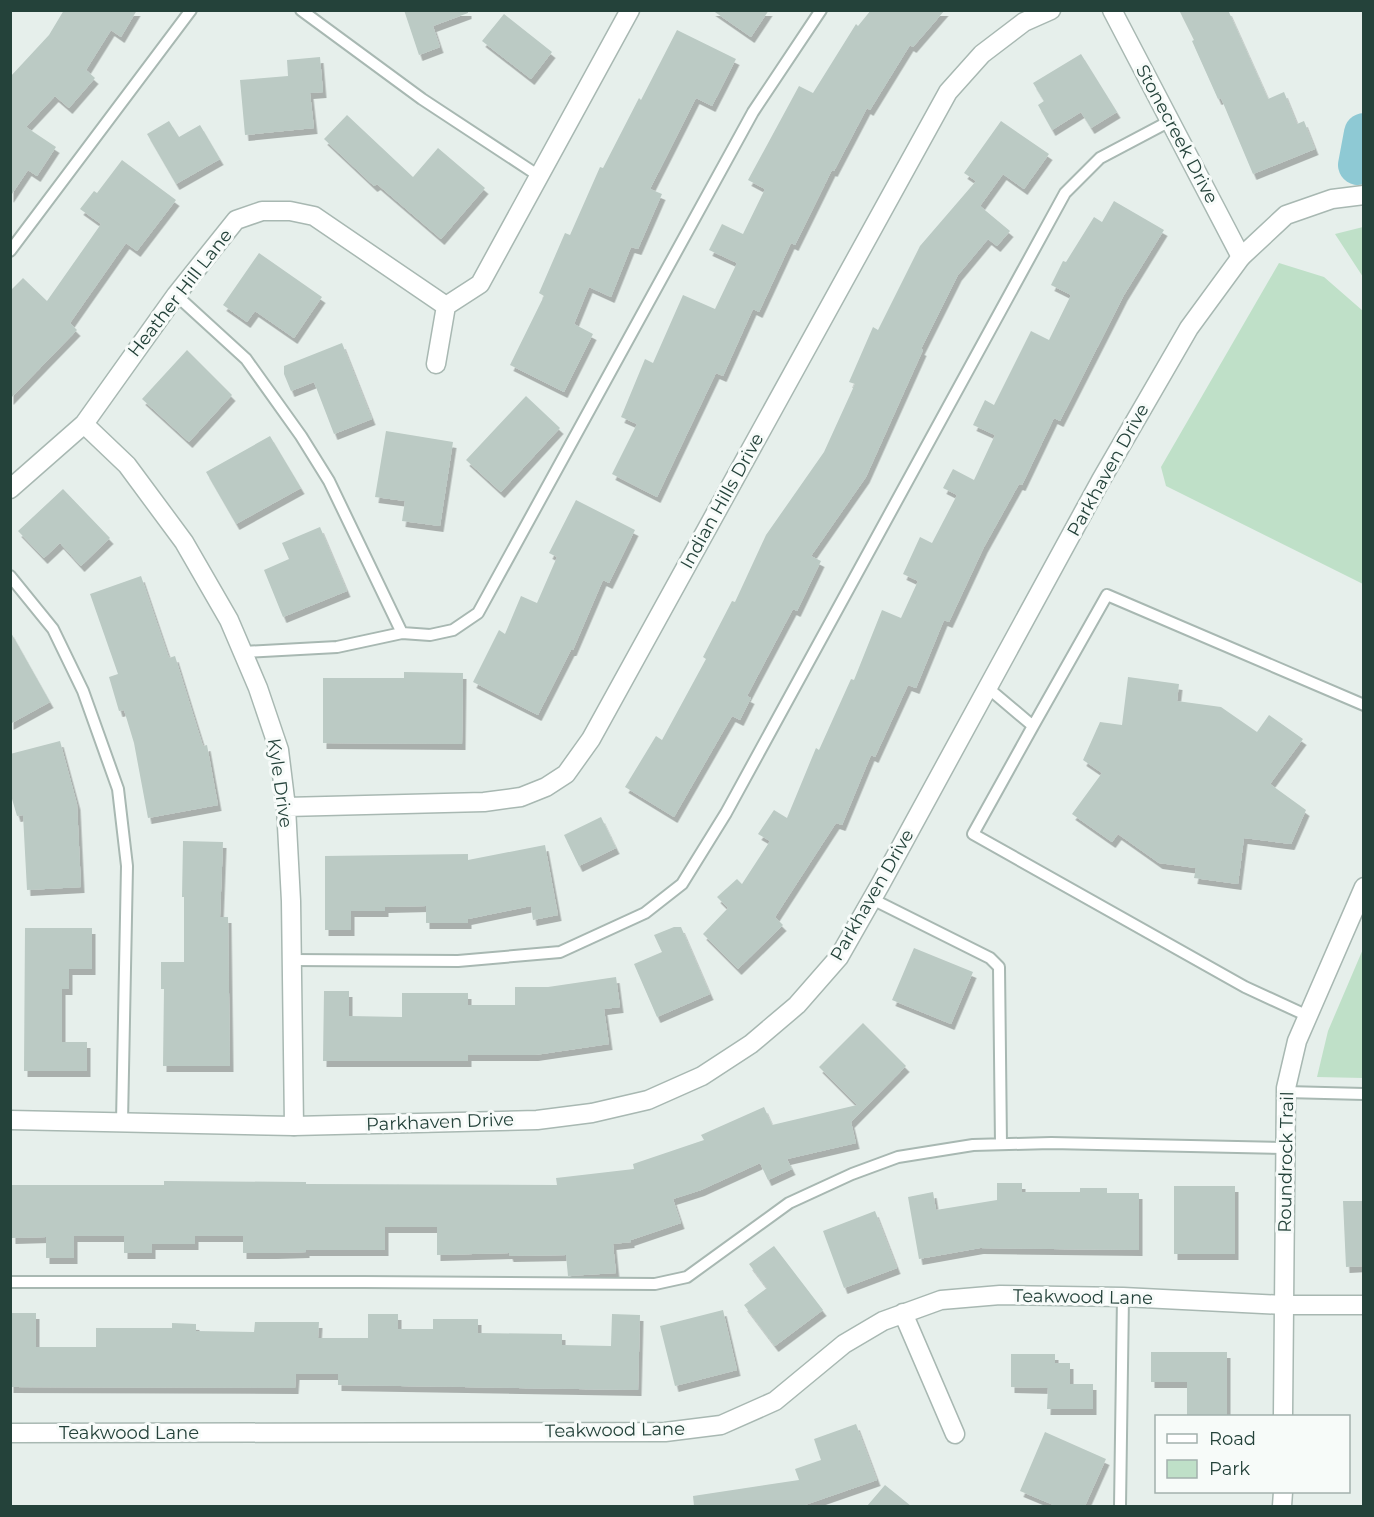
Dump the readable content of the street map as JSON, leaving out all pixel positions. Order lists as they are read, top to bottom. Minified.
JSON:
{"streets":{"street":["Stonecreek Drive","Heather Hill Lane","Parkhaven Drive","Indian Hills Drive","Kyle Drive","Roundrock Trail","Teakwood Lane"]},"crossings":[["Stonecreek Drive","Parkhaven Drive"],["Heather Hill Lane","Kyle Drive"],["Parkhaven Drive","Kyle Drive"],["Indian Hills Drive","Kyle Drive"],["Roundrock Trail","Teakwood Lane"]],"legend":["Road","Park"]}
